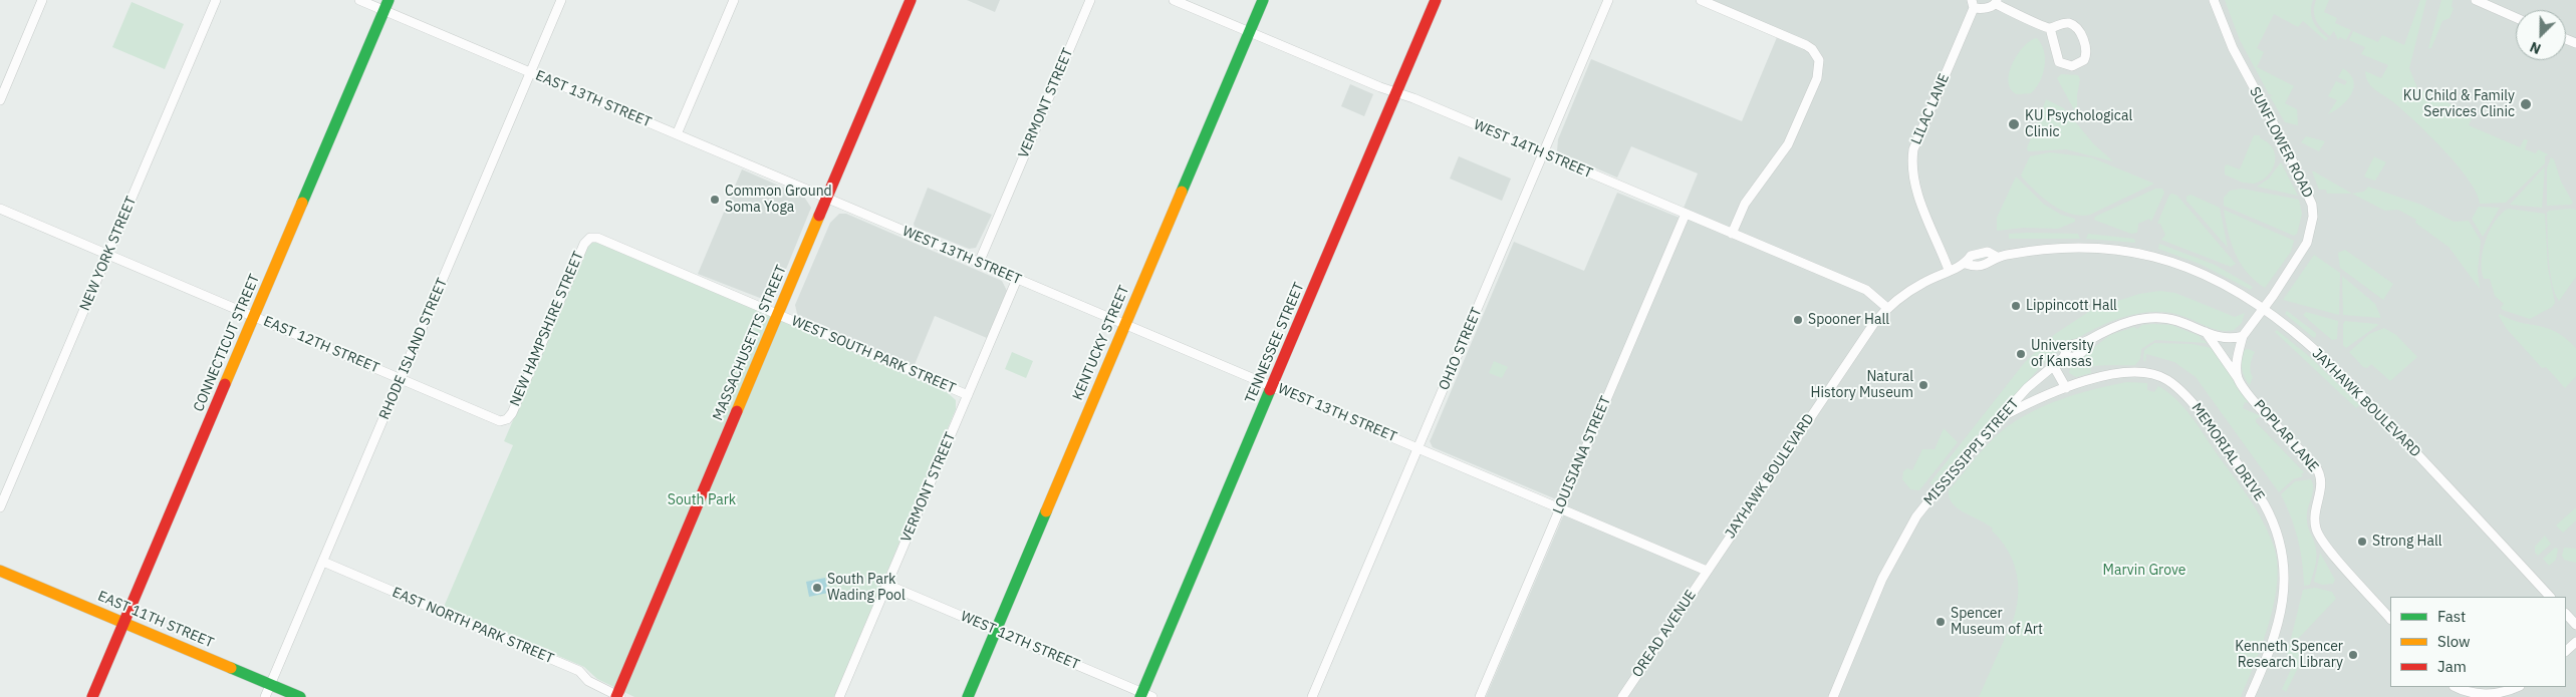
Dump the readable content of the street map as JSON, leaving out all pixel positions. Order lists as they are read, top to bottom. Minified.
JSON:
{"streets":{"main road":["CONNECTICUT STREET","MASSACHUSETTS STREET","KENTUCKY STREET","TENNESSEE STREET","EAST 11TH STREET"],"street":["EAST 13TH STREET","VERMONT STREET","LILAC LANE","SUNFLOWER ROAD","WEST 14TH STREET","NEW YORK STREET","WEST 13TH STREET","NEW HAMPSHIRE STREET","EAST 12TH STREET","RHODE ISLAND STREET","OHIO STREET","WEST SOUTH PARK STREET","JAYHAWK BOULEVARD","POPLAR LANE","MISSISSIPPI STREET","MEMORIAL DRIVE","LOUISIANA STREET","EAST NORTH PARK STREET","OREAD AVENUE","WEST 12TH STREET"]},"crossings":[["EAST 13TH STREET","WEST 13TH STREET"],["EAST 13TH STREET","CONNECTICUT STREET"],["EAST 13TH STREET","MASSACHUSETTS STREET"],["EAST 13TH STREET","RHODE ISLAND STREET"],["VERMONT STREET","WEST 13TH STREET"],["VERMONT STREET","WEST SOUTH PARK STREET"],["VERMONT STREET","WEST 12TH STREET"],["LILAC LANE","JAYHAWK BOULEVARD"],["SUNFLOWER ROAD","JAYHAWK BOULEVARD"],["WEST 14TH STREET","KENTUCKY STREET"],["WEST 14TH STREET","TENNESSEE STREET"],["WEST 14TH STREET","OHIO STREET"],["WEST 14TH STREET","JAYHAWK BOULEVARD"],["WEST 14TH STREET","LOUISIANA STREET"],["NEW YORK STREET","EAST 12TH STREET"],["WEST 13TH STREET","MASSACHUSETTS STREET"],["WEST 13TH STREET","KENTUCKY STREET"],["WEST 13TH STREET","TENNESSEE STREET"],["WEST 13TH STREET","OHIO STREET"],["WEST 13TH STREET","JAYHAWK BOULEVARD"],["WEST 13TH STREET","LOUISIANA STREET"],["WEST 13TH STREET","OREAD AVENUE"],["NEW HAMPSHIRE STREET","EAST 12TH STREET"],["NEW HAMPSHIRE STREET","WEST SOUTH PARK STREET"],["CONNECTICUT STREET","EAST 12TH STREET"],["CONNECTICUT STREET","EAST 11TH STREET"],["MASSACHUSETTS STREET","WEST SOUTH PARK STREET"],["MASSACHUSETTS STREET","EAST NORTH PARK STREET"],["KENTUCKY STREET","WEST 12TH STREET"],["TENNESSEE STREET","WEST 12TH STREET"],["EAST 12TH STREET","RHODE ISLAND STREET"],["RHODE ISLAND STREET","EAST 11TH STREET"],["RHODE ISLAND STREET","EAST NORTH PARK STREET"],["JAYHAWK BOULEVARD","OREAD AVENUE"],["POPLAR LANE","MISSISSIPPI STREET"],["MISSISSIPPI STREET","MEMORIAL DRIVE"]],"parks":["South Park","Marvin Grove"],"places":["KU Child & Family Services Clinic","KU Psychological Clinic","Common Ground Soma Yoga","Lippincott Hall","Spooner Hall","University of Kansas","Natural History Museum","Strong Hall","South Park Wading Pool","Spencer Museum of Art","Kenneth Spencer Research Library"],"legend":["Fast","Slow","Jam"],"north":"bottom left"}
